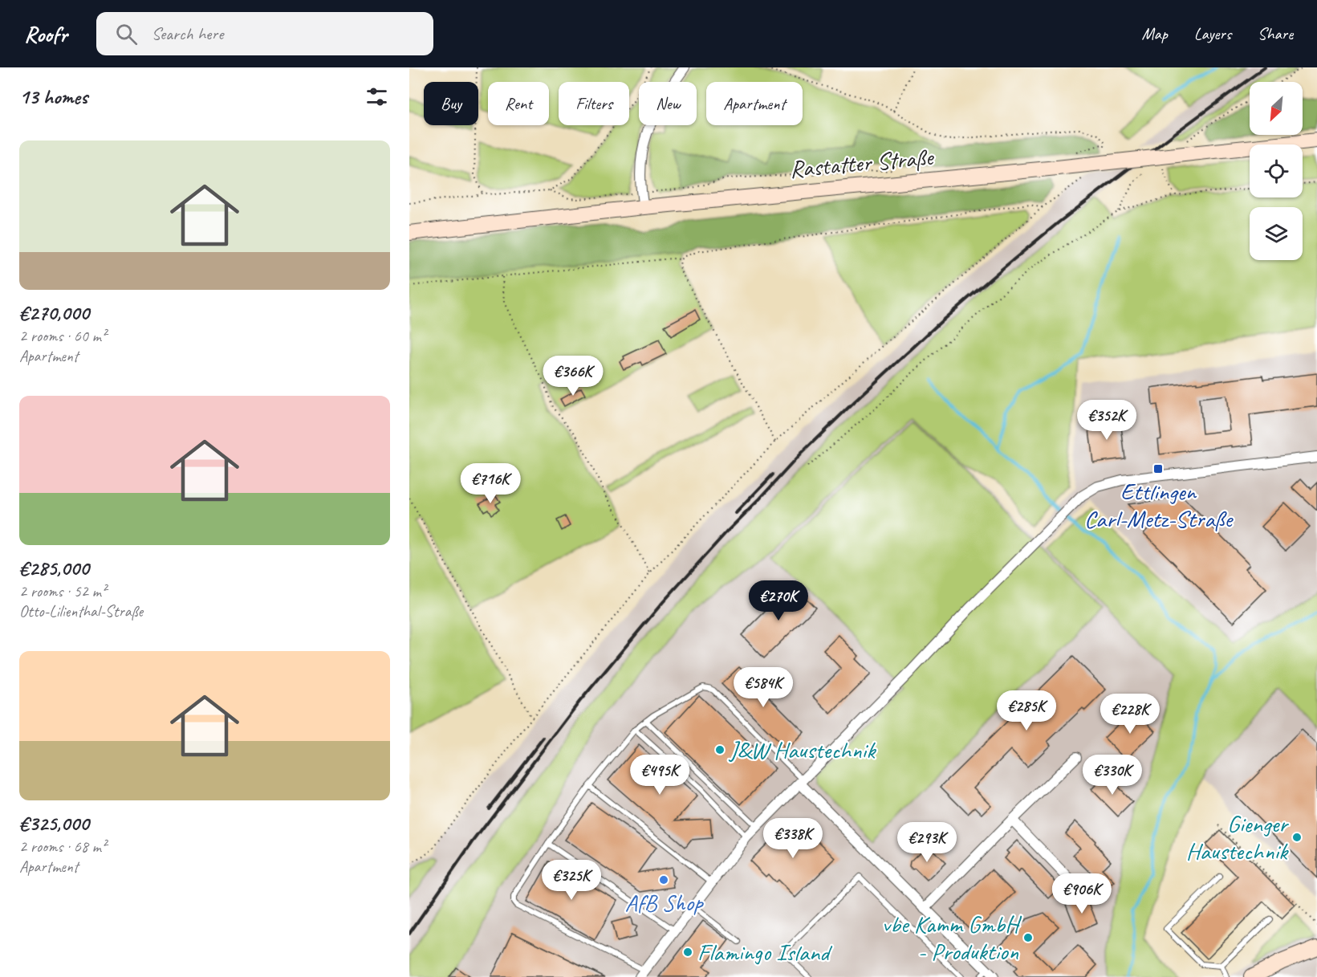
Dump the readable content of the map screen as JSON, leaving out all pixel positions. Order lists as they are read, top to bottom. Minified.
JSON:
{"streets":{"main road":["Rastatter Straße"]},"places":{"transit":["Ettlingen Carl-Metz-Straße"],"other":["J&W Haustechnik","Gienger Haustechnik","AfB Shop","vbe Kamm GmbH - Produktion","Flamingo Island"]},"north":"bottom left","page":{"header":"Roofr","search":"Search here","nav":["Map","Layers","Share"],"heading":"13 homes","chip":["Buy","Rent","Filters","New","Apartment"],"list":[{"name":"€270,000","note":"2 rooms · 60 m² · Apartment"},{"name":"€285,000","note":"2 rooms · 52 m² · Otto-Lilienthal-Straße"},{"name":"€325,000","note":"2 rooms · 68 m² · Apartment"}],"price":["€366K","€352K","€716K","€270K","€584K","€285K","€228K","€495K","€330K","€338K","€293K","€325K","€906K"]}}
